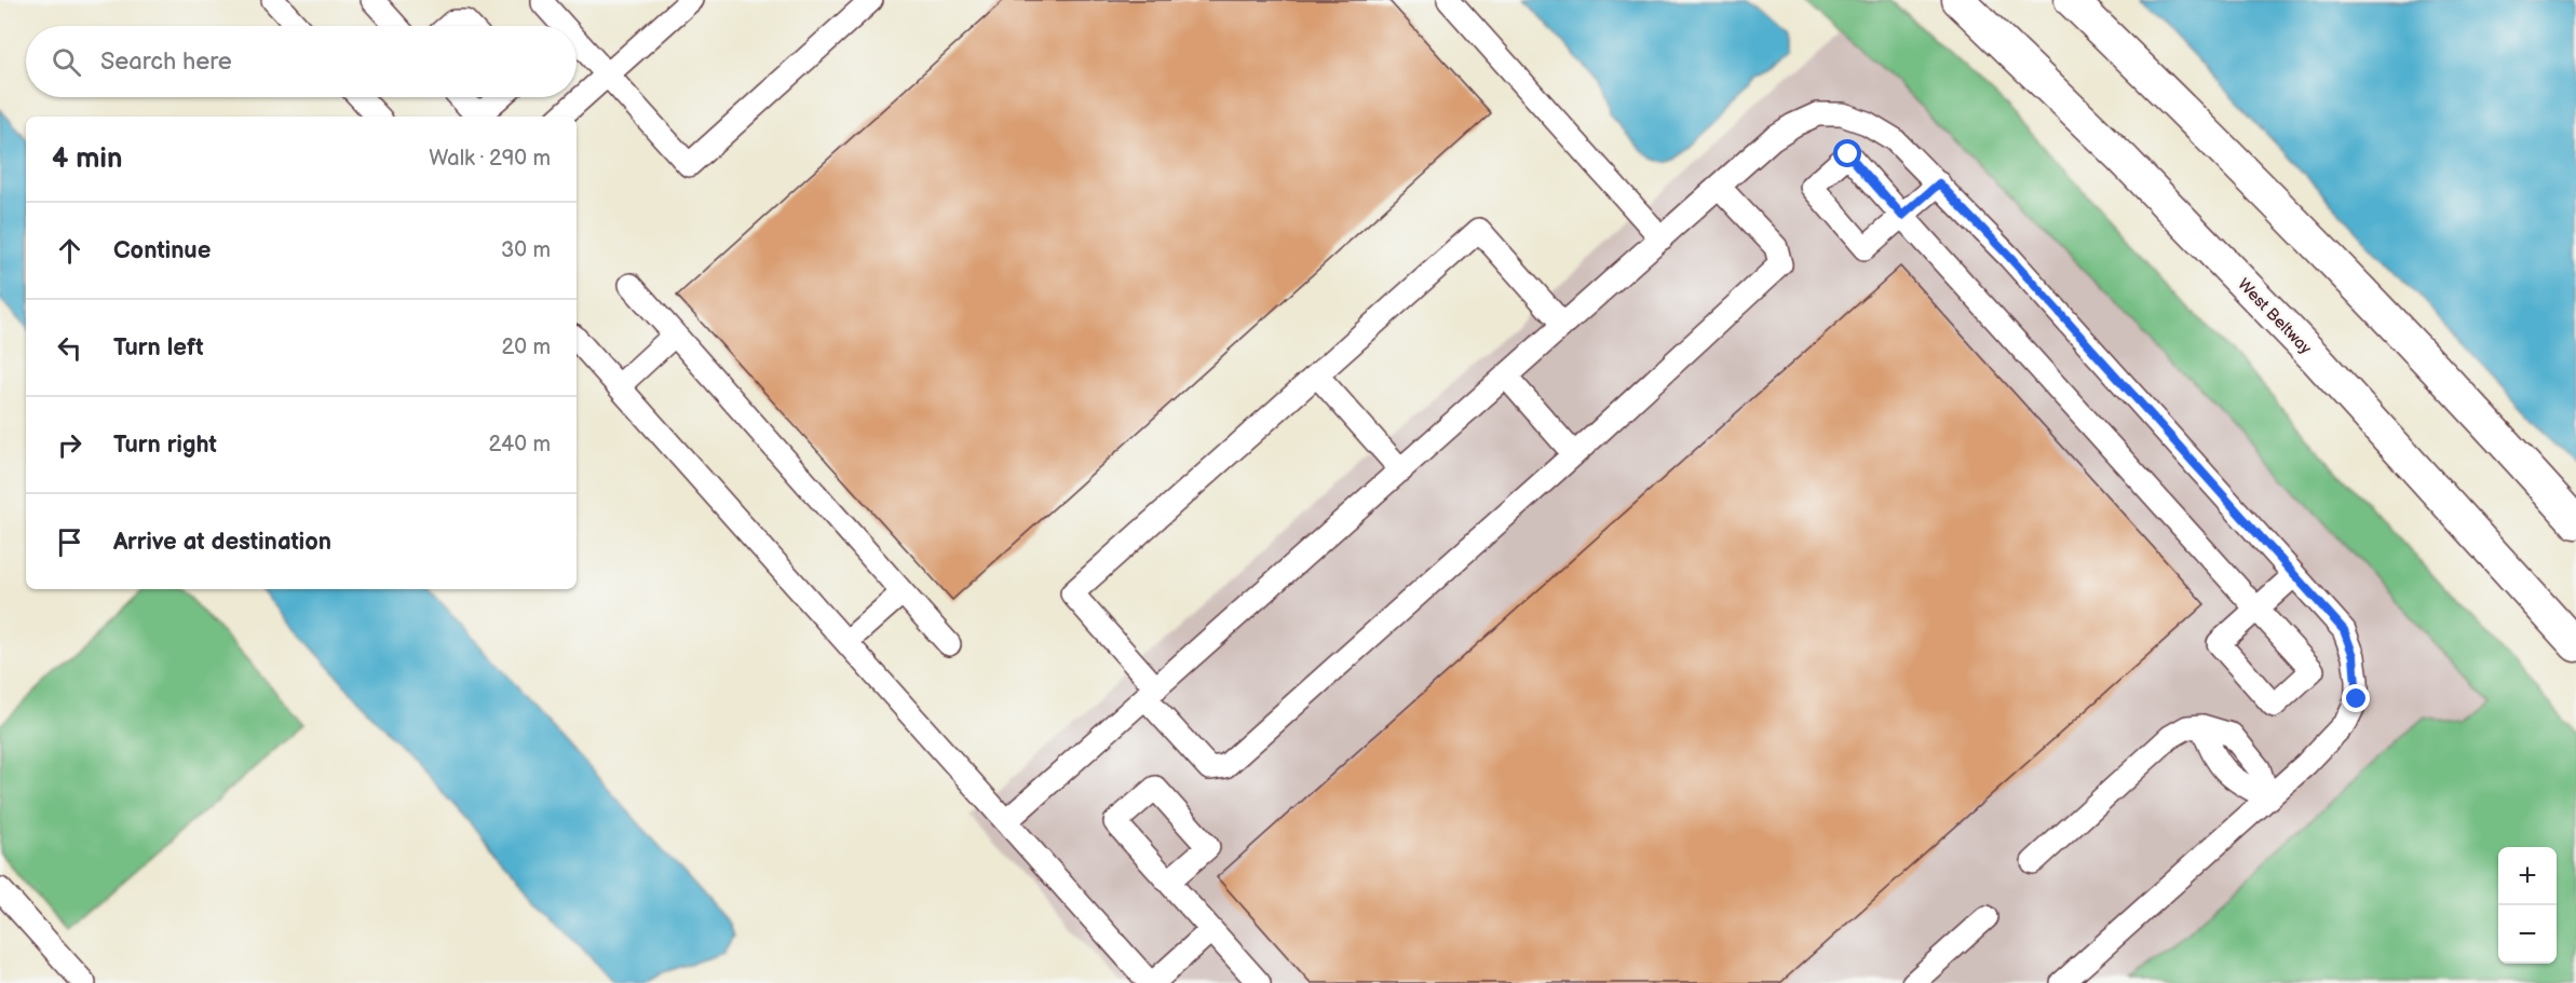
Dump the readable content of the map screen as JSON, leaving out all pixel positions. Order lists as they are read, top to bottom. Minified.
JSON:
{"streets":{"highway":["West Beltway"]},"page":{"search":"Search here","heading":["4 min","Walk · 290 m"],"list":[["Continue","30 m"],["Turn left","20 m"],["Turn right","240 m"],"Arrive at destination"],"map_buttons":["+","−"]}}
